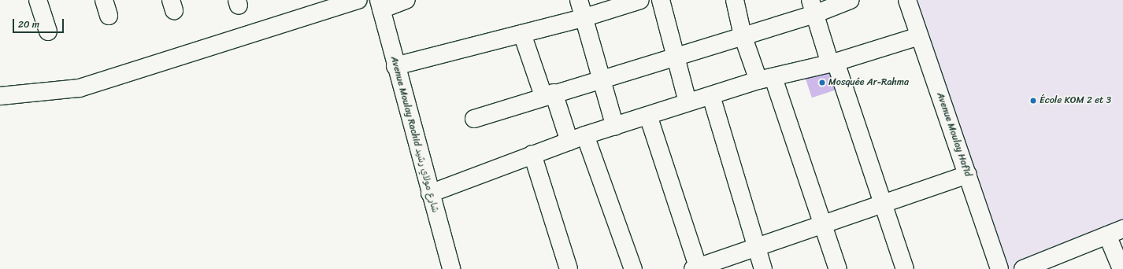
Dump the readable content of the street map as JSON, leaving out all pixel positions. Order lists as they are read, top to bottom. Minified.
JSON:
{"streets":{"street":["Avenue Moulay Rachid شارع مولاي رشيد","Avenue Moulay Hafid"]},"places":["Mosquée Ar-Rahma","École KOM 2 et 3"],"scale_bar":"20 m"}
